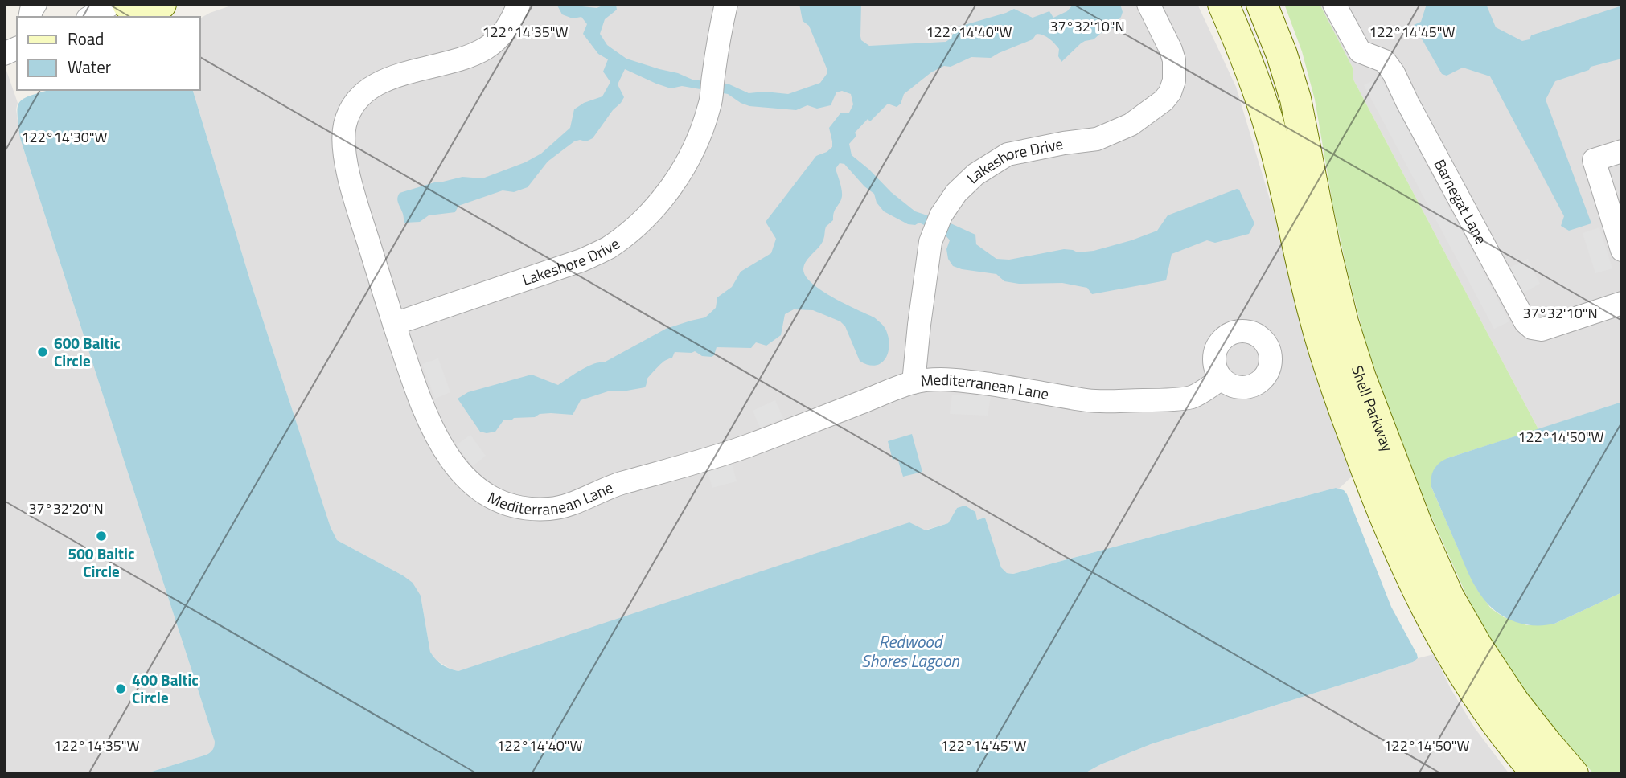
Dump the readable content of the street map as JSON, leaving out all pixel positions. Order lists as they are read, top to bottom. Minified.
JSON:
{"streets":{"street":["Lakeshore Drive","Barnegat Lane","Mediterranean Lane","Shell Parkway"]},"crossings":[["Lakeshore Drive","Mediterranean Lane"]],"water":["Redwood Shores Lagoon"],"places":["600 Baltic Circle","500 Baltic Circle","400 Baltic Circle"],"legend":["Road","Water"],"coordinates":["37°32'10\"N","122°14'35\"W","122°14'40\"W","122°14'45\"W","122°14'30\"W","122°14'50\"W","37°32'20\"N"]}
